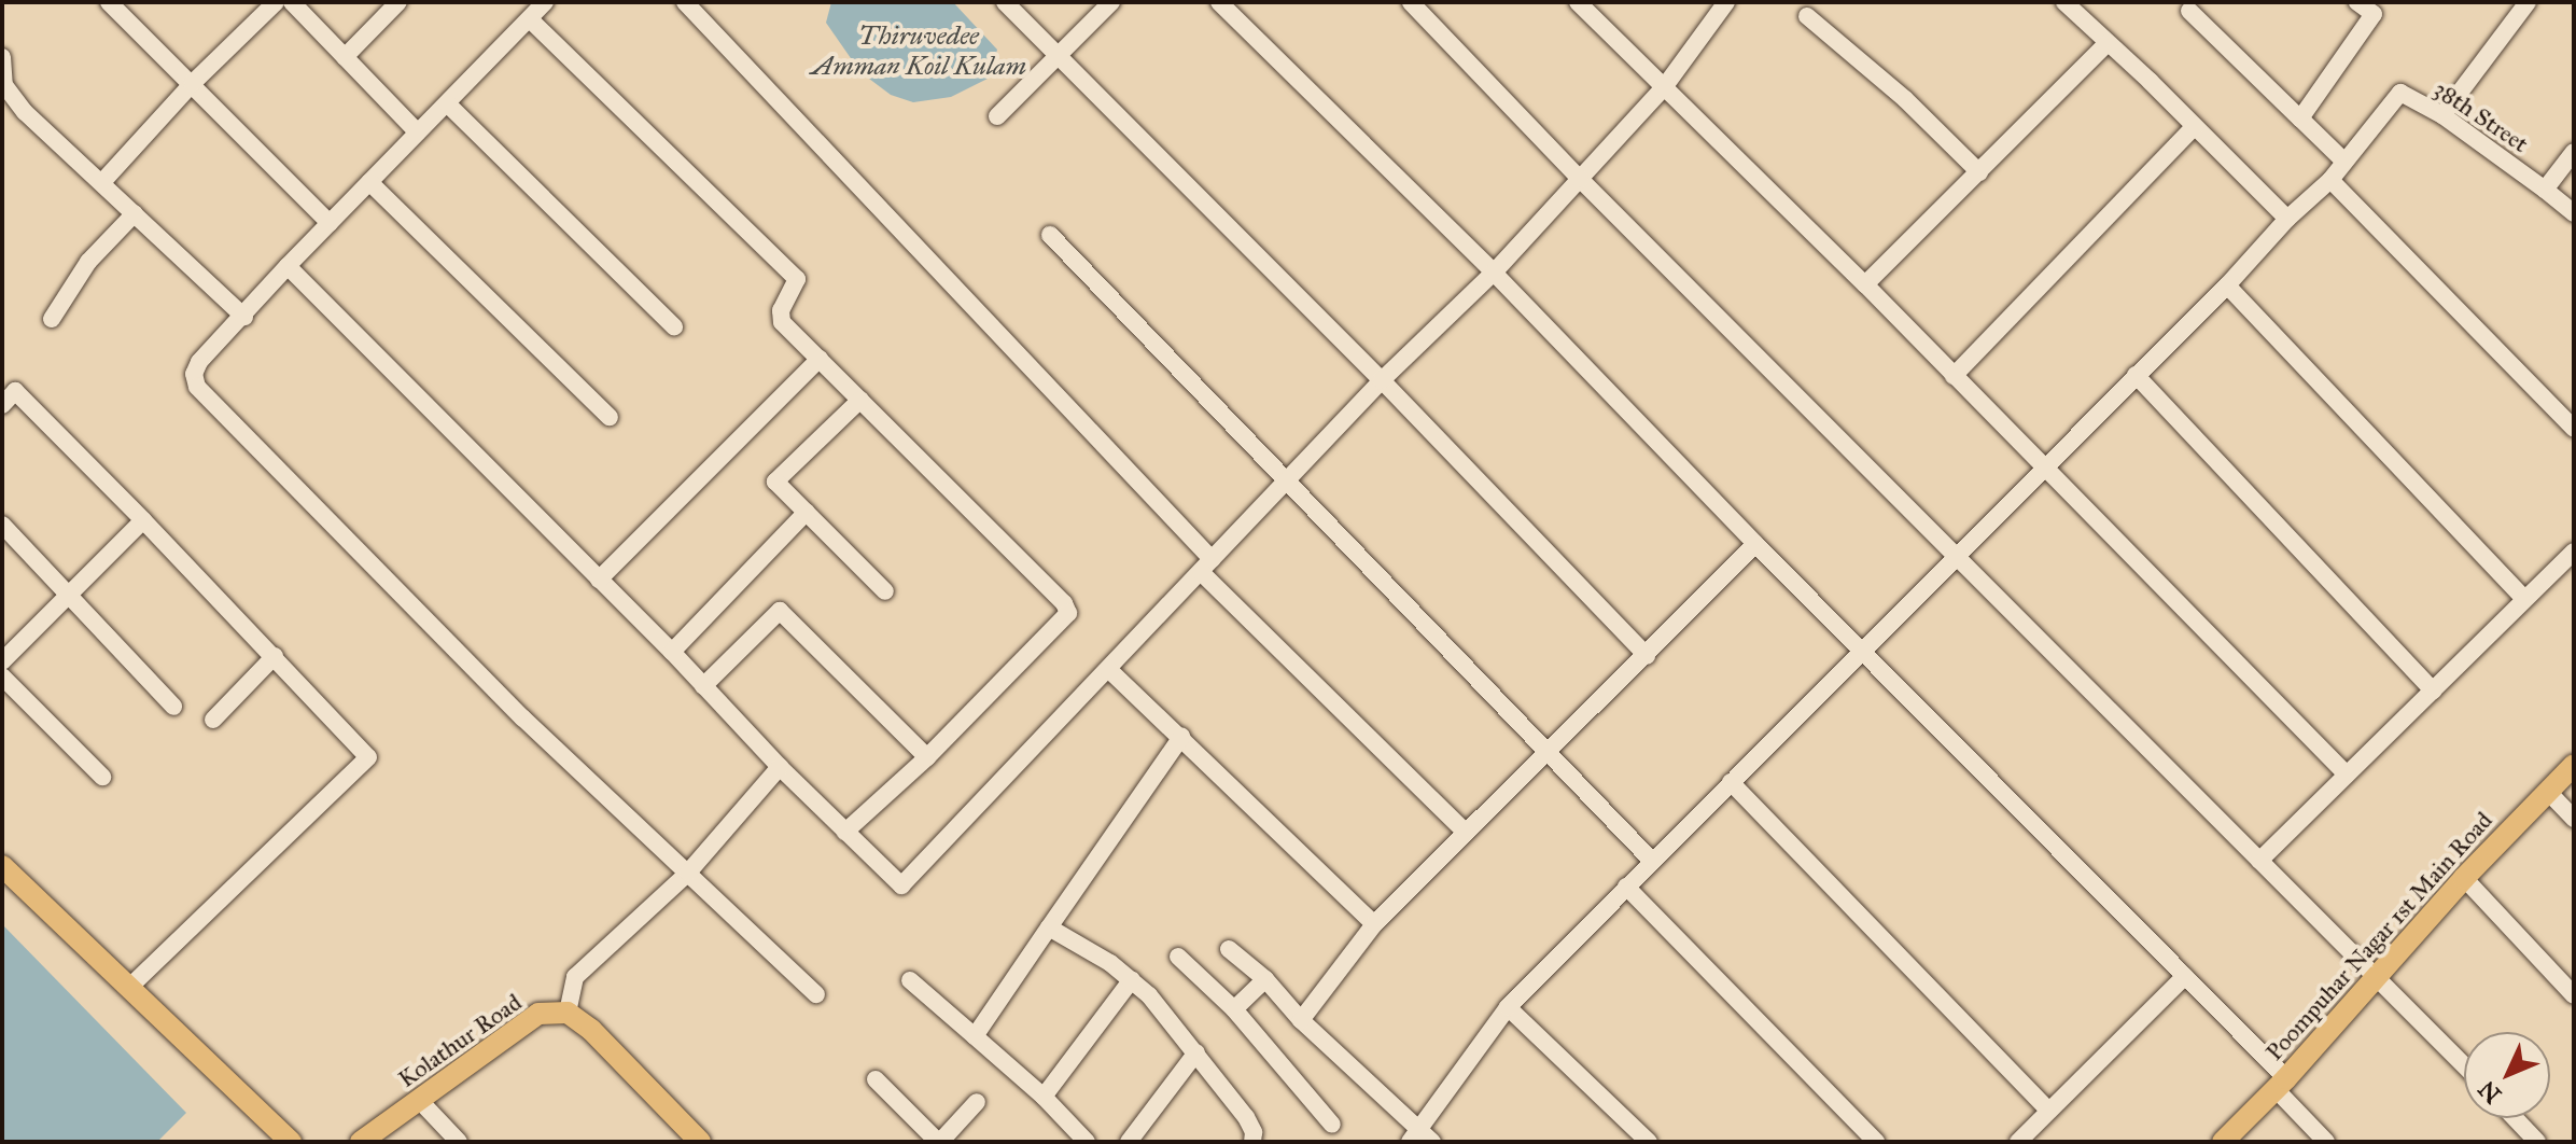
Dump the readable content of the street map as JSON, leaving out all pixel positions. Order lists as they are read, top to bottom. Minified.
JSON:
{"streets":{"main road":["Poompuhar Nagar 1st Main Road","Kolathur Road"],"street":["38th Street"]},"water":["Thiruvedee Amman Koil Kulam"],"north":"bottom left"}
